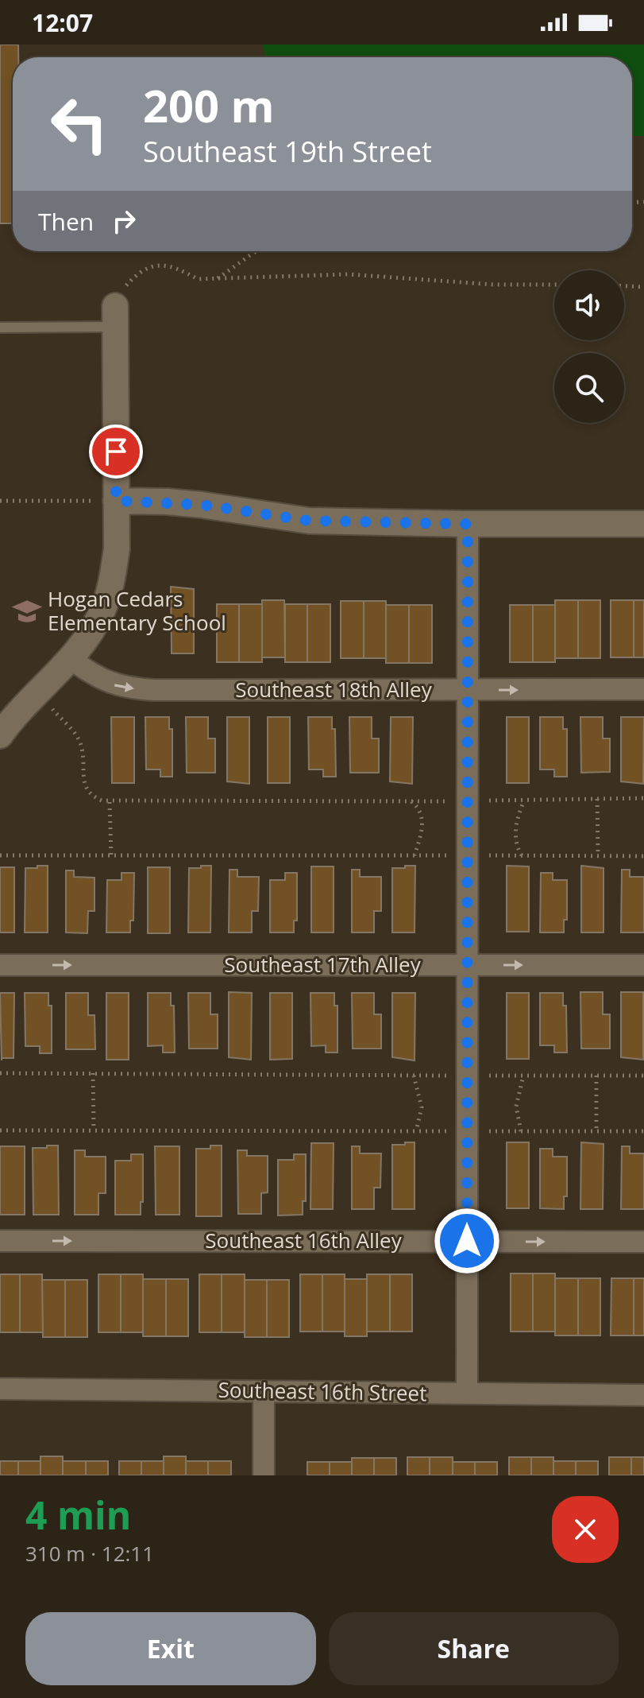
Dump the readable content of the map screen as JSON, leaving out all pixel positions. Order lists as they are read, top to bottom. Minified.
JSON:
{"streets":{"street":["Southeast 18th Alley","Southeast 17th Alley","Southeast 16th Alley","Southeast 16th Street"]},"one_way":["Southeast 17th Alley","Southeast 16th Alley"],"places":{"school or university":["Hogan Cedars Elementary School"]},"page":{"status":"12:07","turn":["200 m","Southeast 19th Street"],"then":"Then","heading":["4 min","310 m · 12:11"],"buttons":["Exit","Share"]}}
